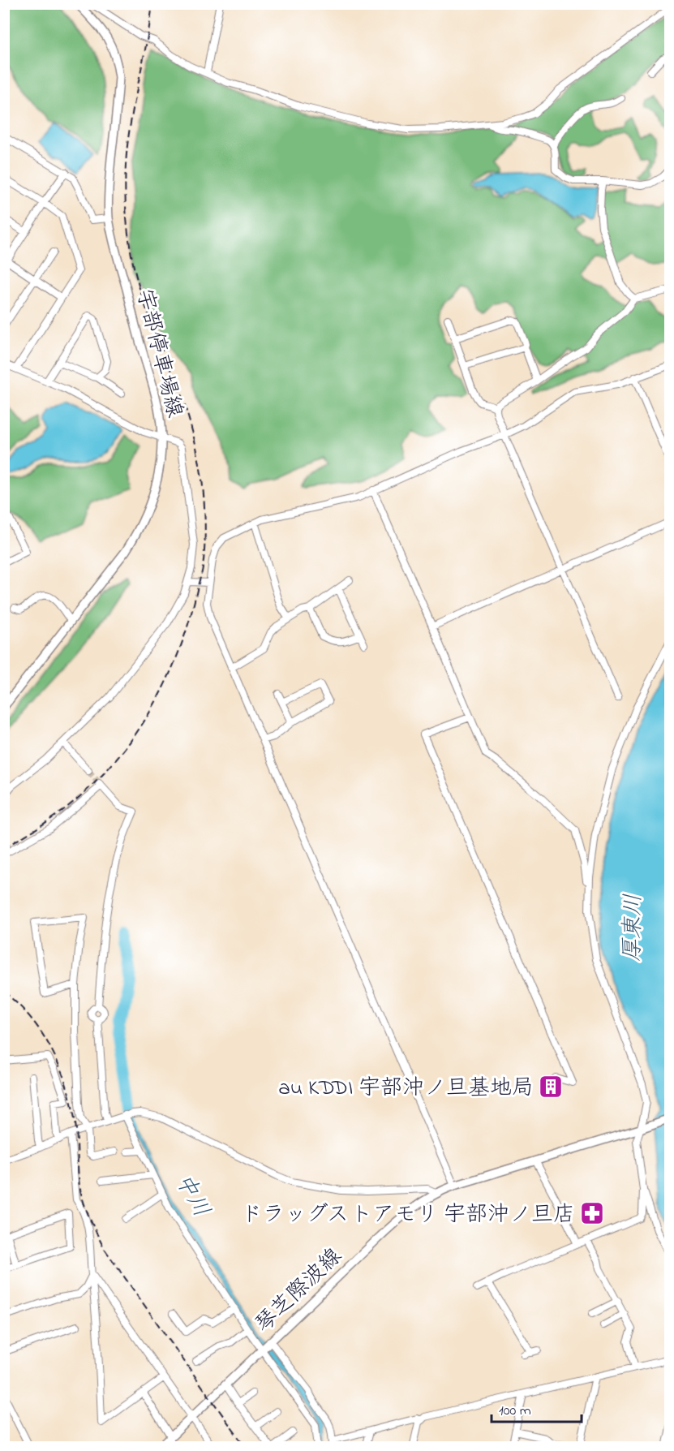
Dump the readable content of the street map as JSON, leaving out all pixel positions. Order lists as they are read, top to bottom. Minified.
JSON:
{"streets":{"main road":["宇部停車場線","琴芝際波線"]},"water":["厚東川","中川"],"places":{"building":["au KDDI 宇部沖ノ旦基地局"],"pharmacy":["ドラッグストアモリ 宇部沖ノ旦店"]},"scale_bar":"100 m"}
